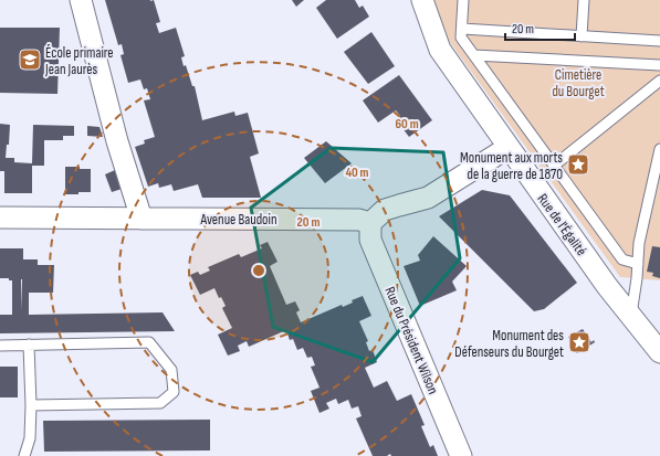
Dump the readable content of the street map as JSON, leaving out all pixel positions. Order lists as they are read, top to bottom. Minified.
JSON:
{"streets":{"street":["Avenue Baudoin","Rue de l'Égalité","Rue du Président Wilson"]},"crossings":[["Avenue Baudoin","Rue du Président Wilson"]],"parks":["Cimetière du Bourget"],"places":{"school or university":["École primaire Jean Jaurès"],"place":["Monument aux morts de la guerre de 1870","Monument des Défenseurs du Bourget"]},"scale_bar":"20 m","rings":["60 m","40 m","20 m"]}
